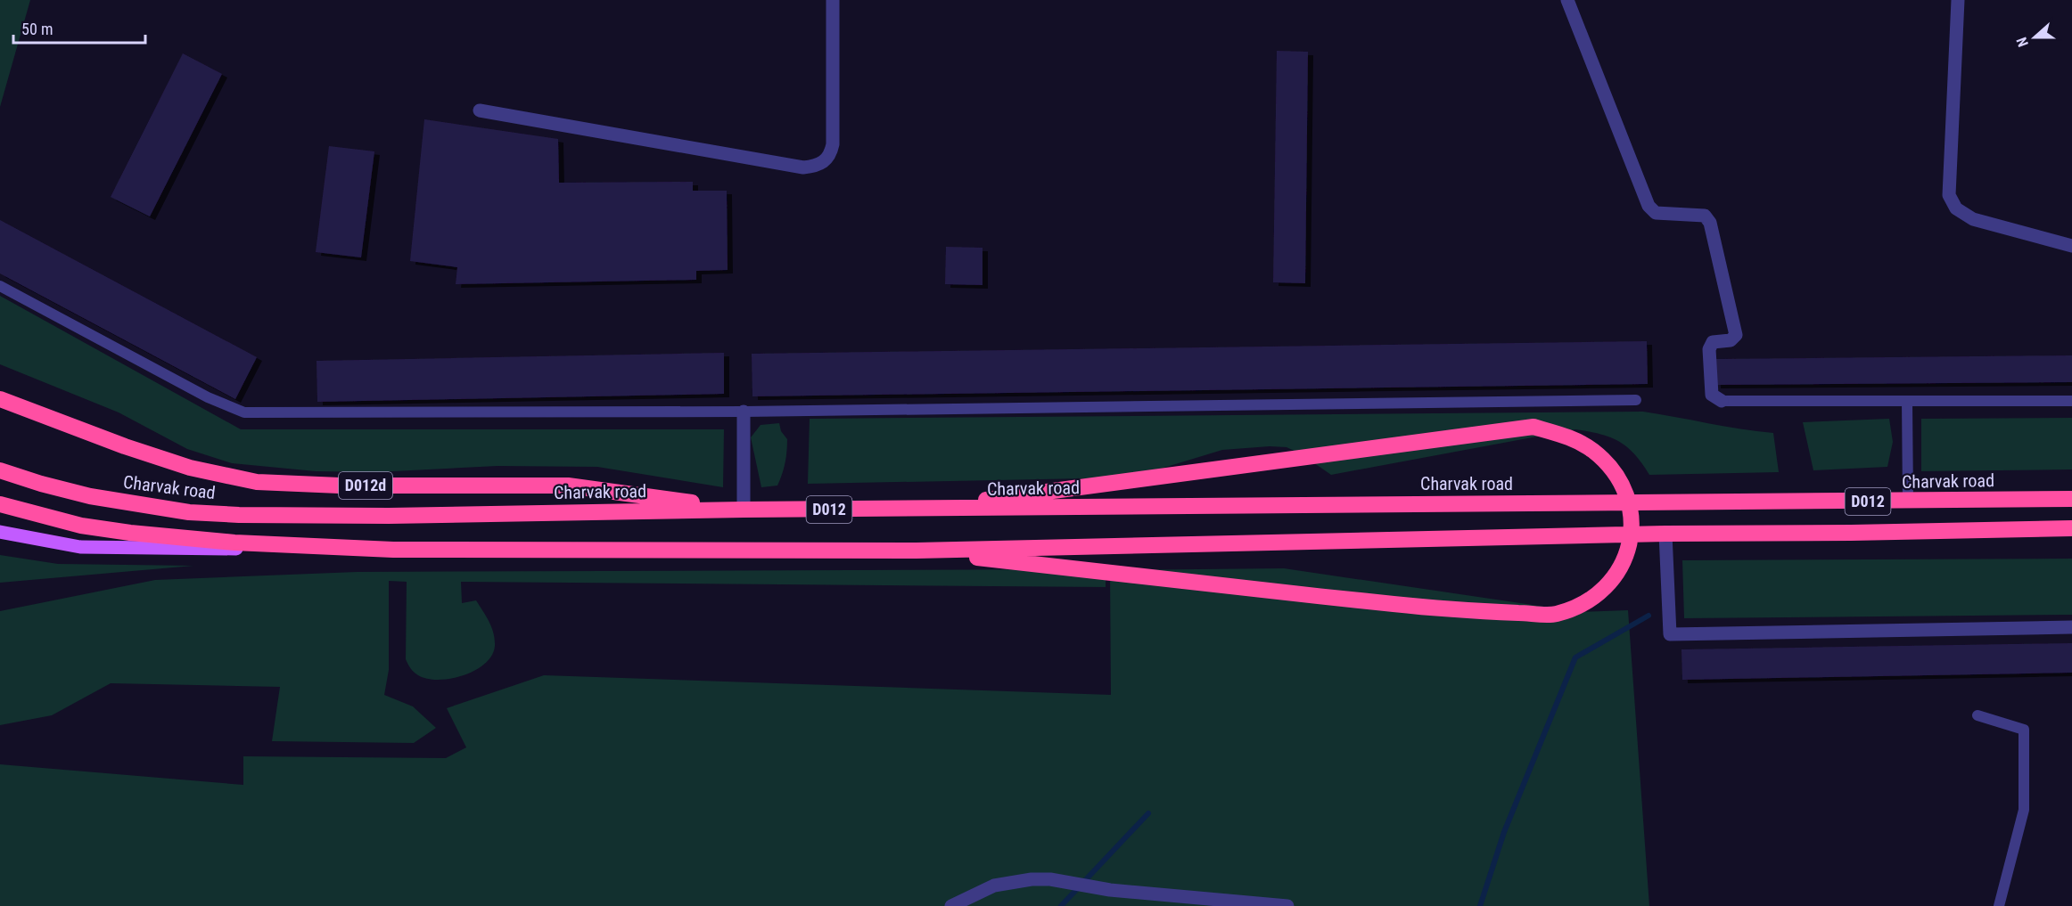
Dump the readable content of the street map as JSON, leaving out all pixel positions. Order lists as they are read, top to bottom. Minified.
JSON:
{"streets":{"highway":["Charvak road","D012d","D012"]},"crossings":[["Charvak road","D012d"]],"scale_bar":"50 m","north":"left"}
